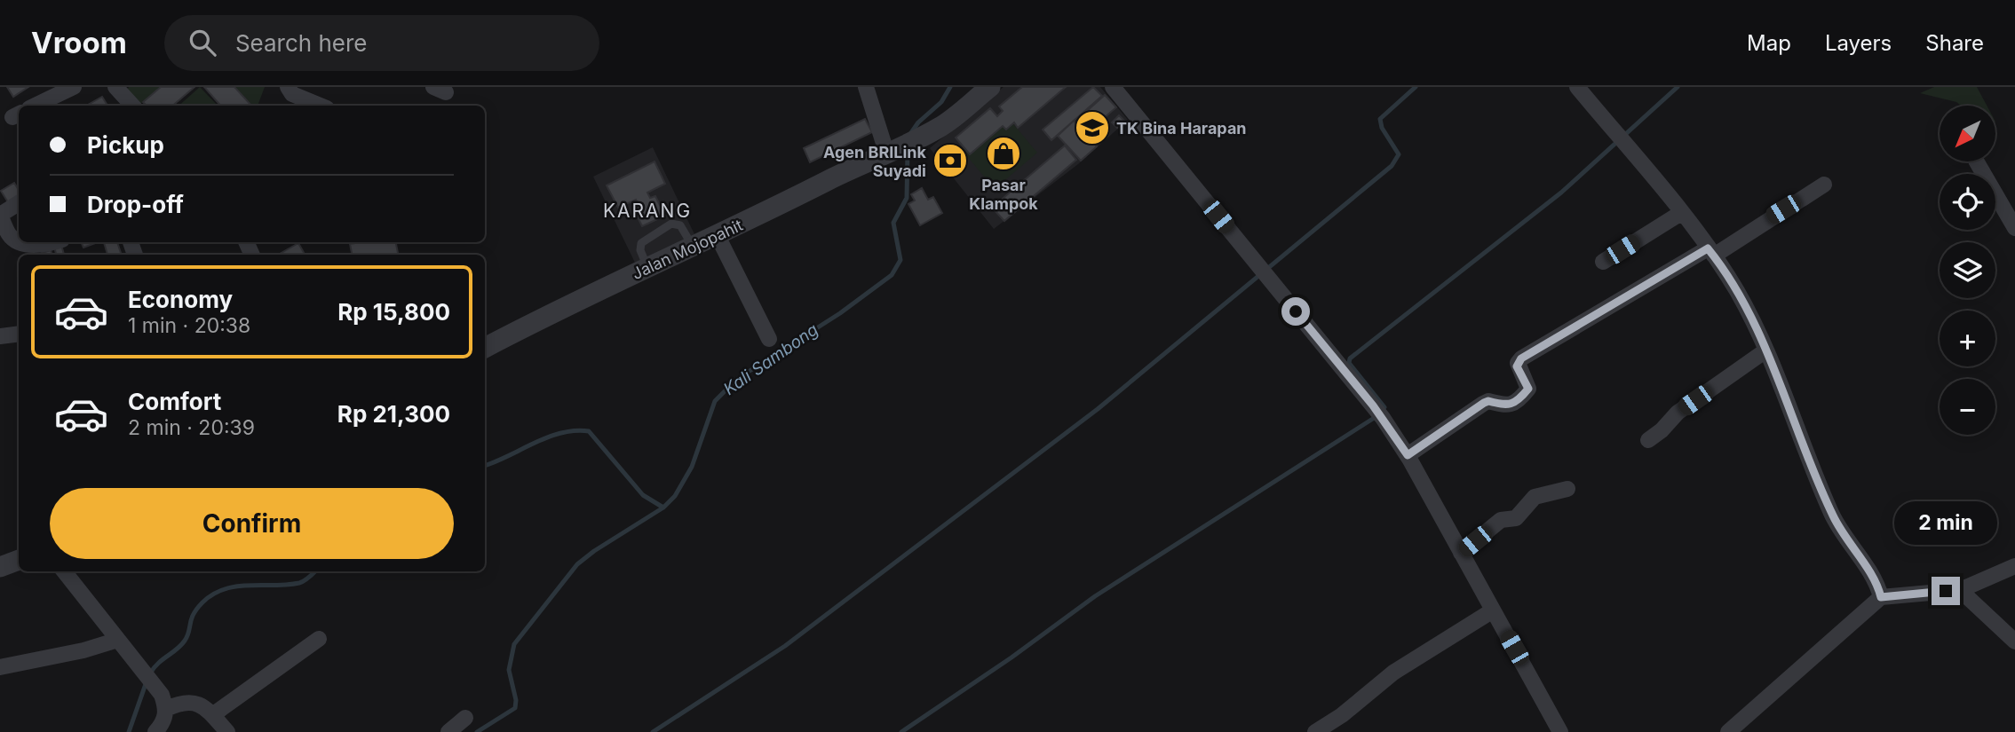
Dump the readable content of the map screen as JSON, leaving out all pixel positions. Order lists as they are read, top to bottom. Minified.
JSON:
{"streets":{"street":["Jalan Mojopahit"]},"districts":["KARANG"],"water":["Kali Sambong"],"places":{"school or university":["TK Bina Harapan"],"shop":["Pasar Klampok"],"bank":["Agen BRILink Suyadi"]},"north":"bottom left","page":{"header":"Vroom","search":"Search here","nav":["Map","Layers","Share"],"map_buttons":["+","−"],"banner":["Pickup","Drop-off"],"list":[{"name":"Economy","note":"1 min · 20:38","value":"Rp 15,800"},{"name":"Comfort","note":"2 min · 20:39","value":"Rp 21,300"}],"buttons":"Confirm","bubble":"2 min"}}
